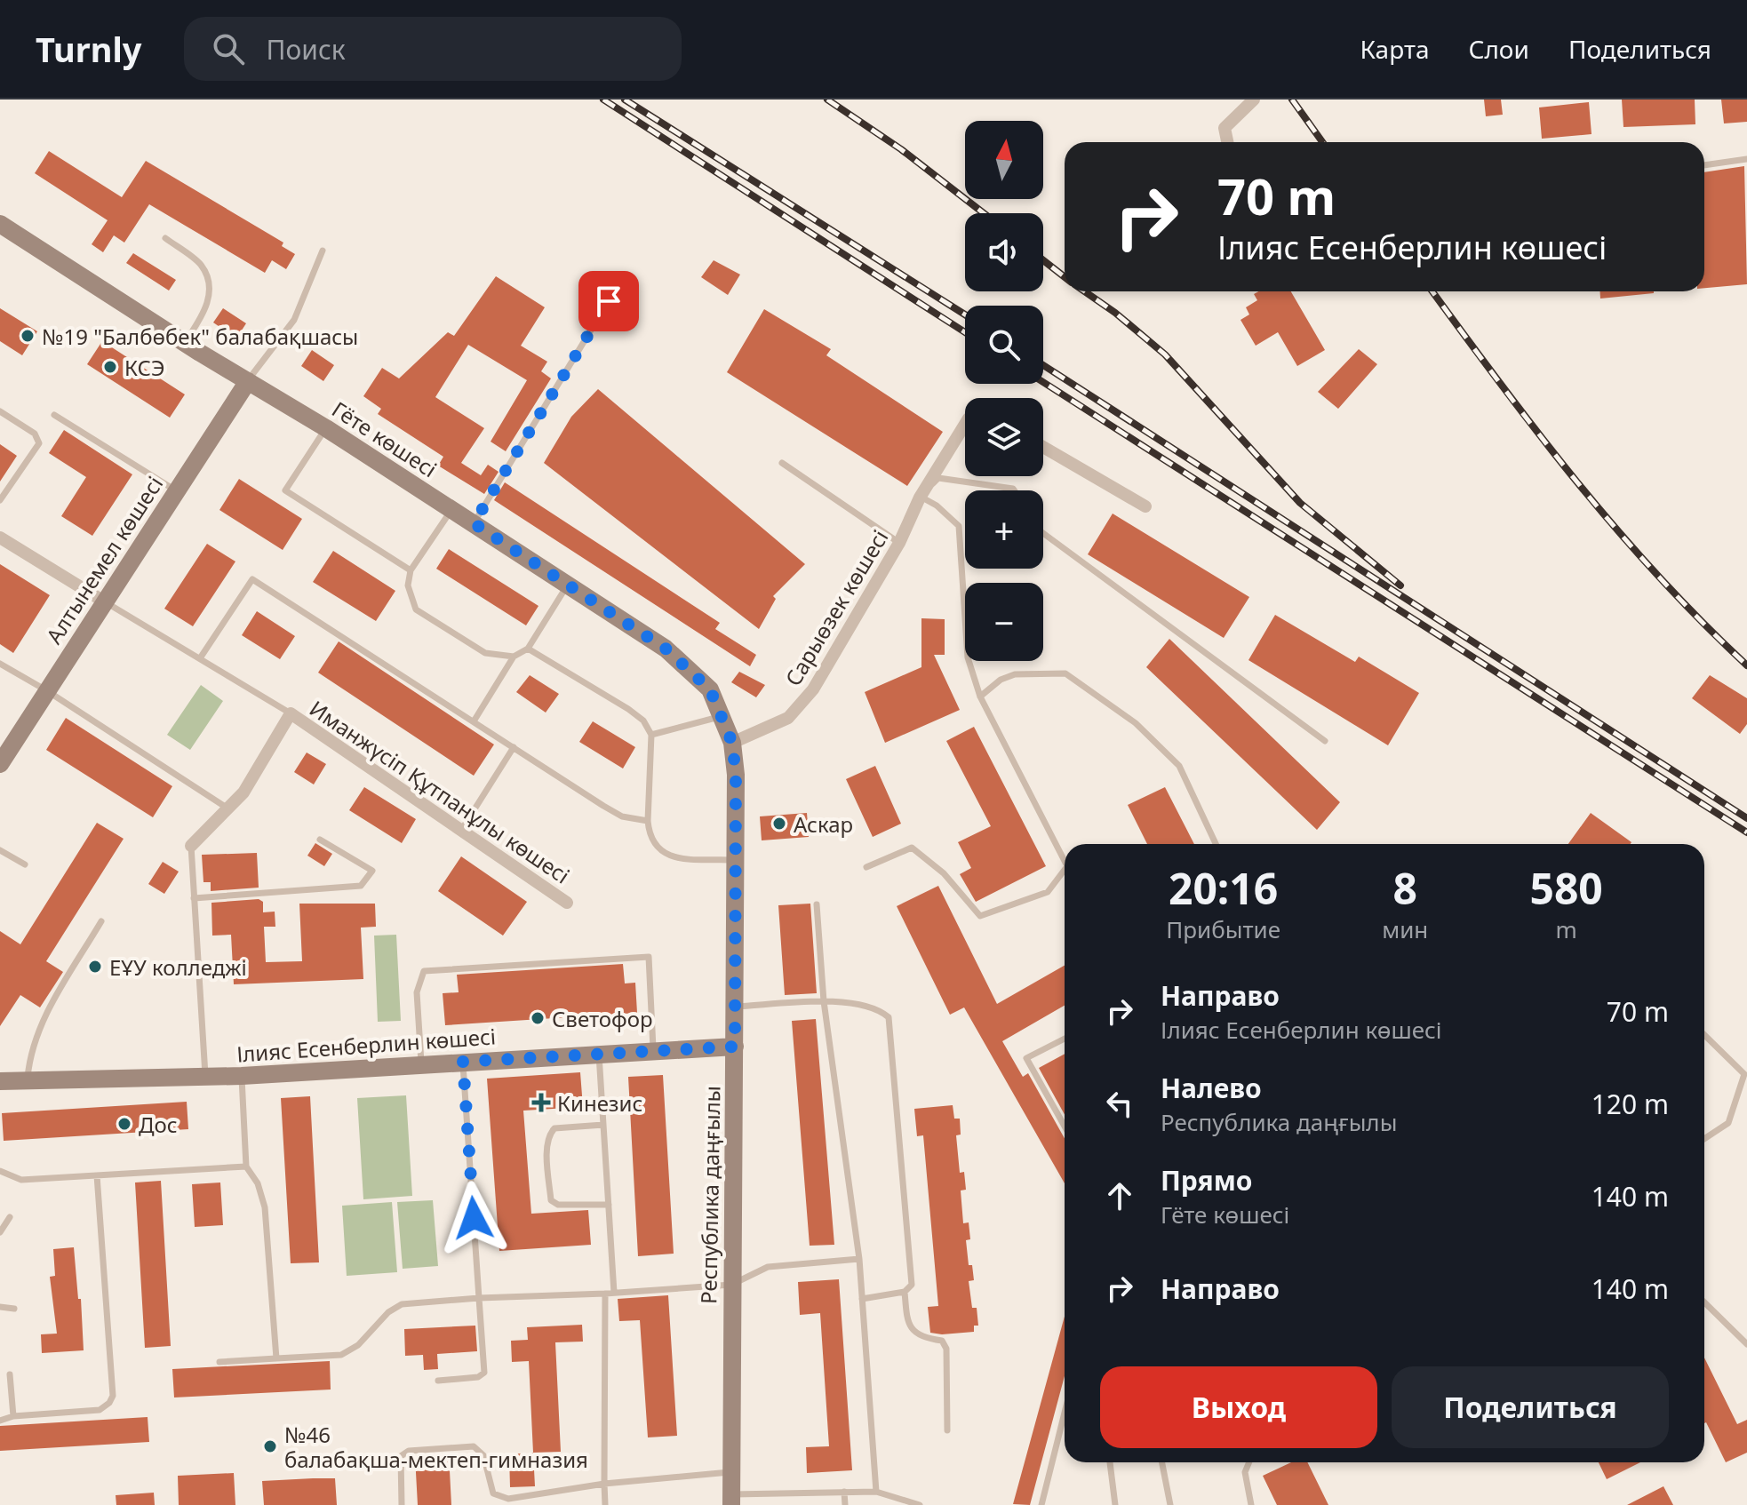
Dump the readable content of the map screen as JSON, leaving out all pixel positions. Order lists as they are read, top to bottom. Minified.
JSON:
{"streets":{"main road":["Гёте көшесі","Алтынемел көшесі","Ілияс Есенберлин көшесі","Республика даңғылы"],"street":["Сарыөзек көшесі","Иманжүсіп Құтпанұлы көшесі"]},"crossings":[["Гёте көшесі","Алтынемел көшесі"],["Гёте көшесі","Республика даңғылы"],["Сарыөзек көшесі","Республика даңғылы"],["Ілияс Есенберлин көшесі","Республика даңғылы"]],"places":{"other":["№19 \"Балбөбек\" балабақшасы","КСЭ","Аскар","ЕҰУ колледжі","Светофор","Дос","№46 балабақша-мектеп-гимназия"],"health":["Кинезис"]},"north":"top","page":{"header":"Turnly","search":"Поиск","nav":["Карта","Слои","Поделиться"],"map_buttons":["+","−"],"turn":["70 m","Ілияс Есенберлин көшесі"],"eta":["20:16","Прибытие","8","мин","580","m"],"list":[{"name":"Направо","note":"Ілияс Есенберлин көшесі","value":"70 m"},{"name":"Налево","note":"Республика даңғылы","value":"120 m"},{"name":"Прямо","note":"Гёте көшесі","value":"140 m"},{"name":"Направо","value":"140 m"}],"buttons":["Выход","Поделиться"]}}
